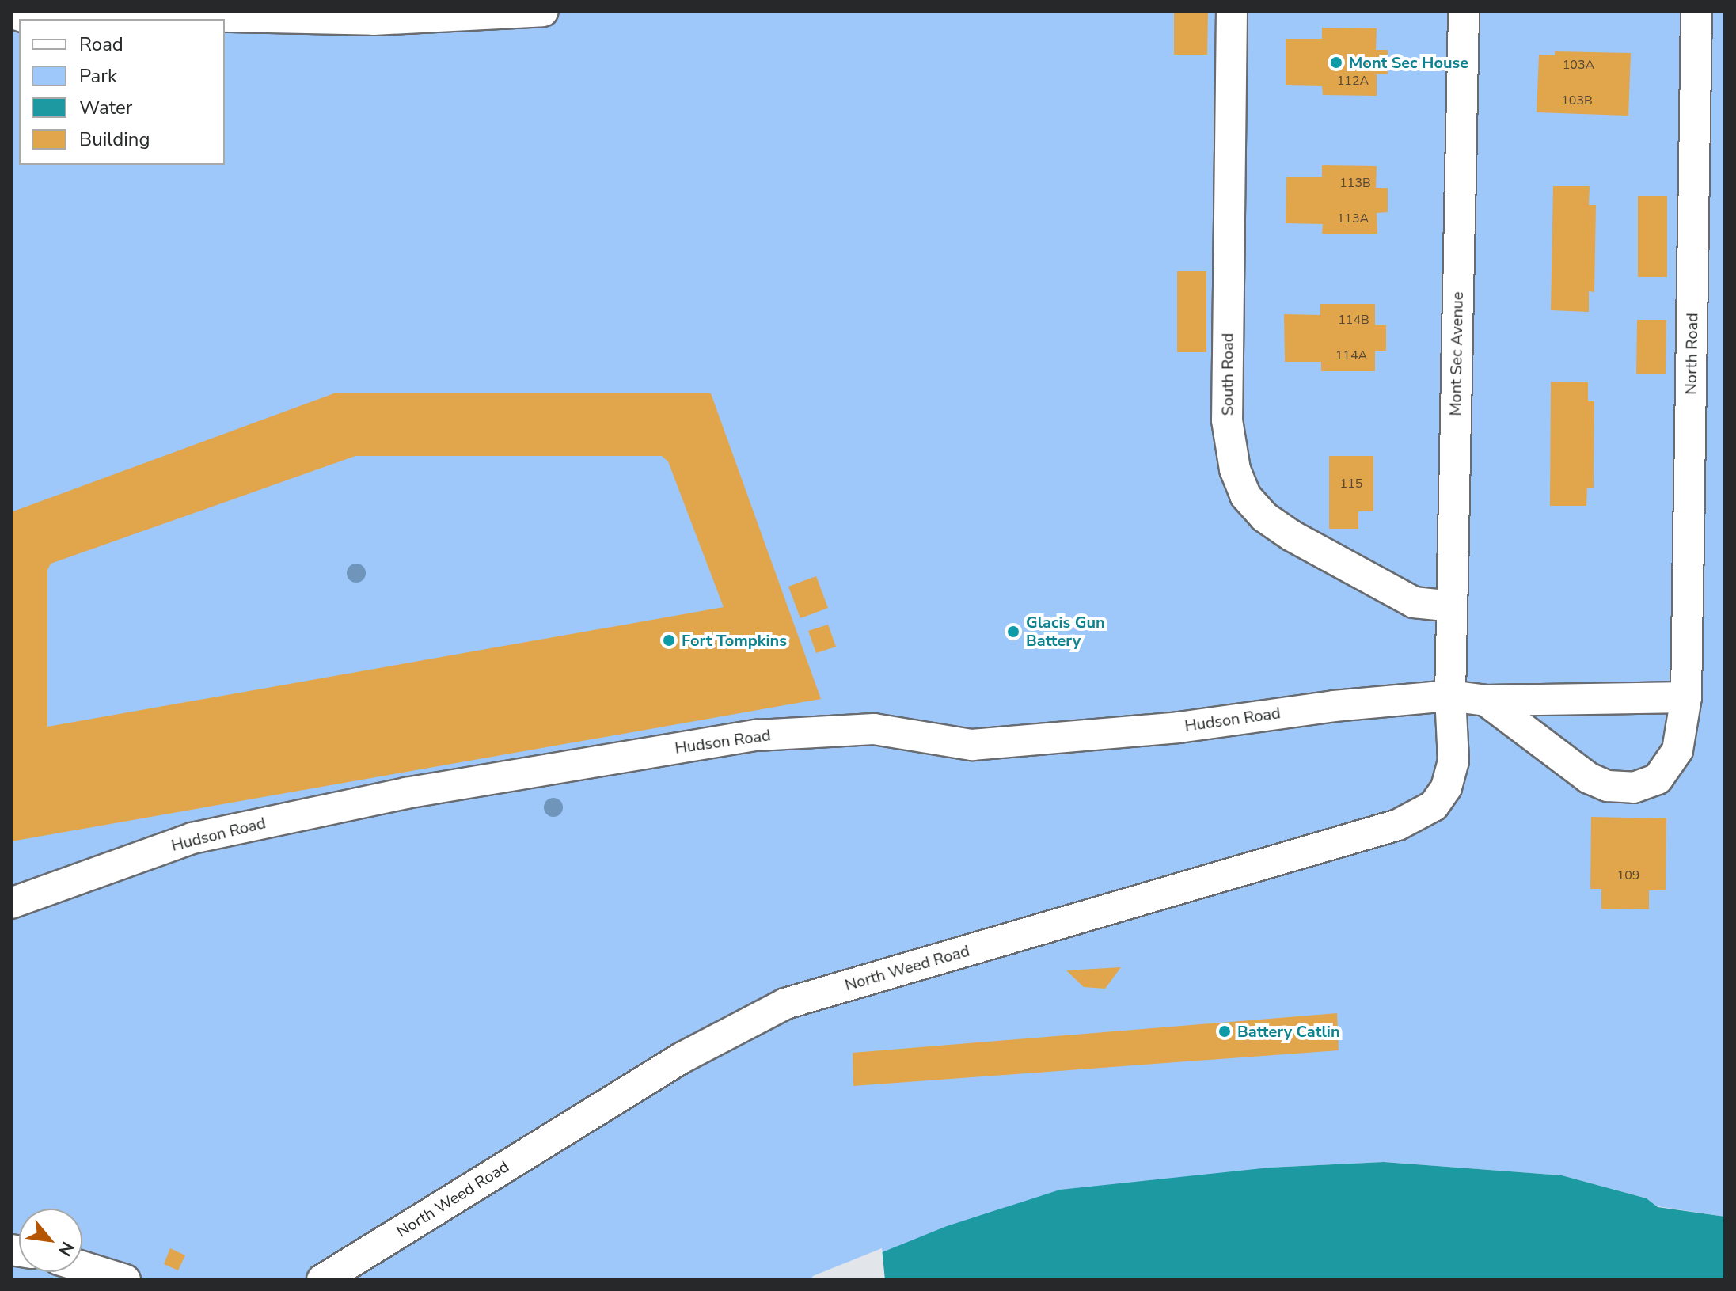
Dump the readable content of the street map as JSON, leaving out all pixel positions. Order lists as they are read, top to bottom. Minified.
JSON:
{"streets":{"street":["Mont Sec Avenue","North Road","South Road","Hudson Road","North Weed Road"]},"crossings":[["Mont Sec Avenue","South Road"],["Mont Sec Avenue","Hudson Road"],["Mont Sec Avenue","North Weed Road"],["North Road","Hudson Road"],["Hudson Road","North Weed Road"]],"places":["Mont Sec House","Glacis Gun Battery","Fort Tompkins","Battery Catlin"],"house_numbers":["103A","112A","103B","113B","113A","114B","114A","115","109"],"legend":["Road","Park","Water","Building"],"north":"bottom right"}
